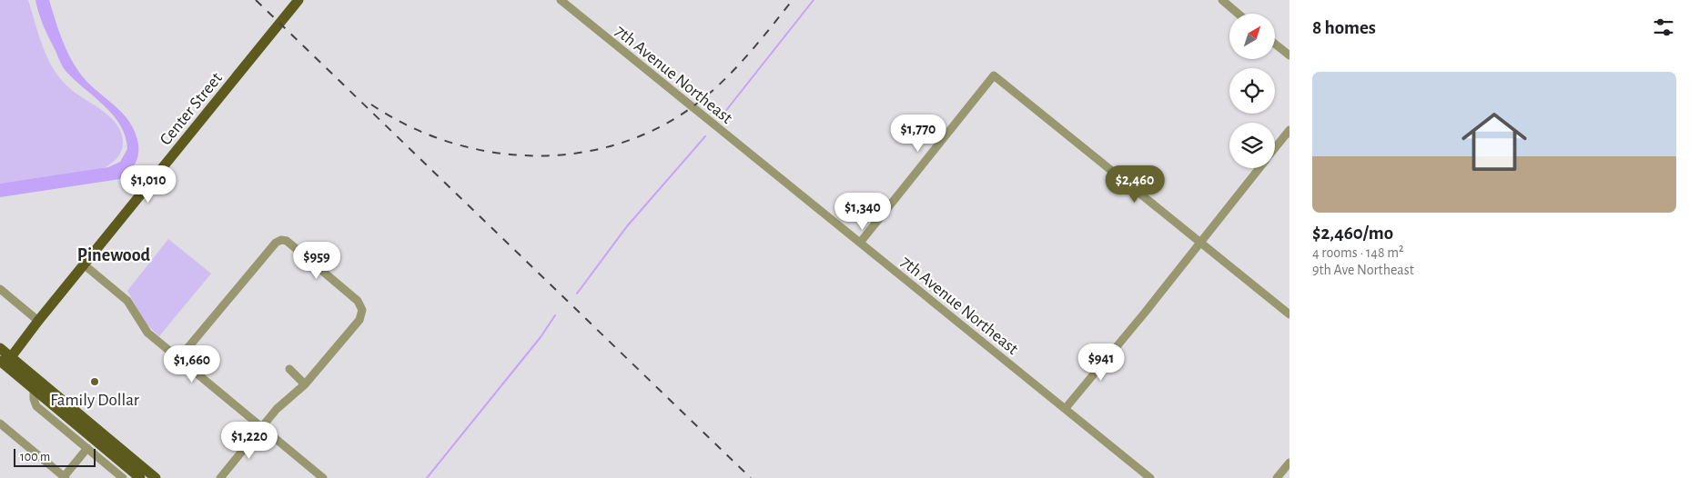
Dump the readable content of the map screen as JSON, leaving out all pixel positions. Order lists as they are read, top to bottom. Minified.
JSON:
{"streets":{"main road":["Center Street"],"street":["7th Avenue Northeast"]},"districts":["Pinewood"],"places":["Family Dollar"],"scale_bar":"100 m","north":"top right","page":{"heading":"8 homes","list":[{"name":"$2,460/mo","note":"4 rooms · 148 m² · 9th Ave Northeast"}],"price":["$1,770","$1,010","$2,460","$1,340","$959","$941","$1,660","$1,220"],"scale":"100 m"}}
